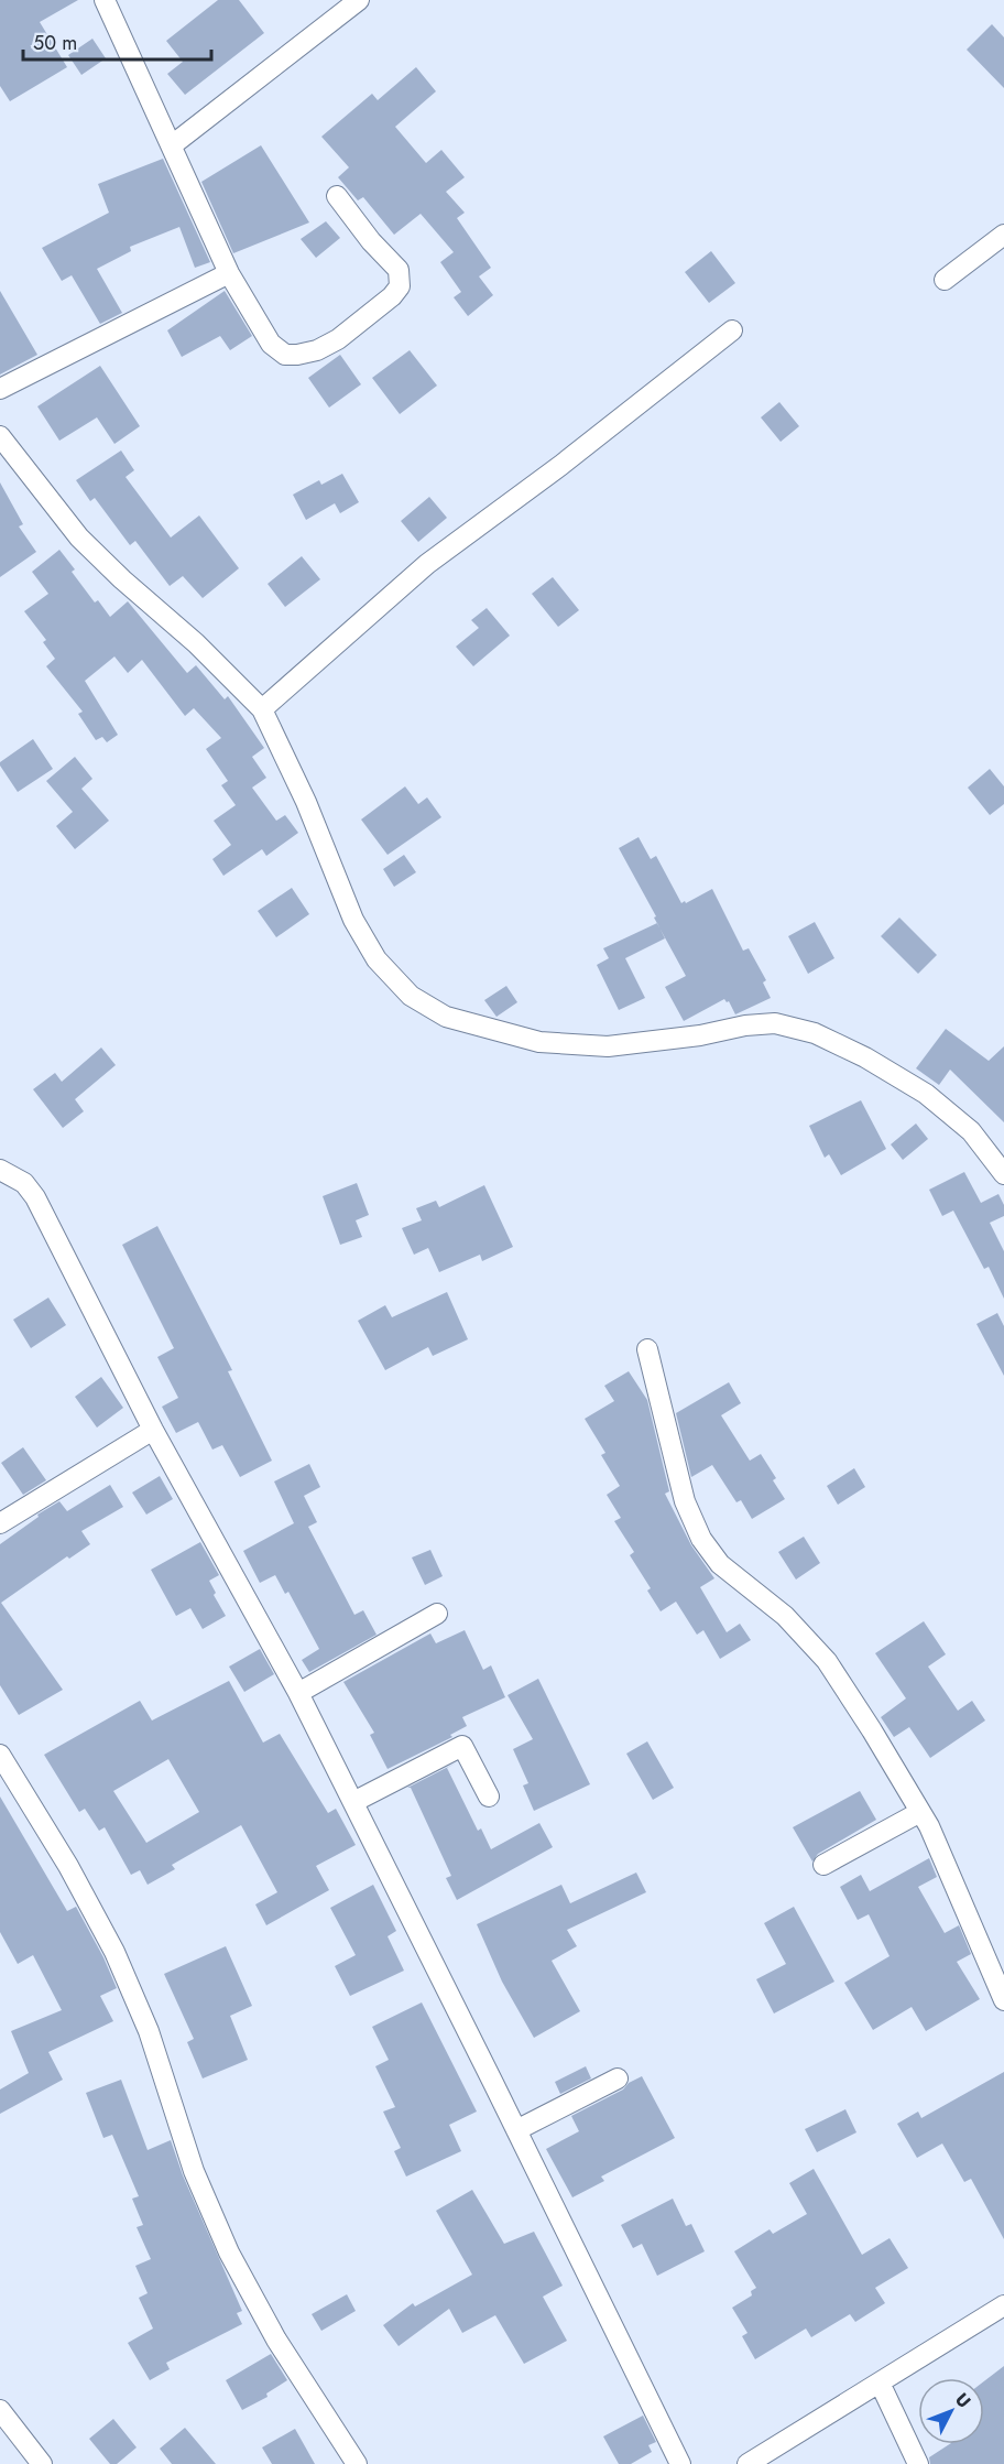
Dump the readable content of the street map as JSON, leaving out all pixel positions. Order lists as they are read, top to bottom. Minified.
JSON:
{"scale_bar":"50 m","north":"top right"}
